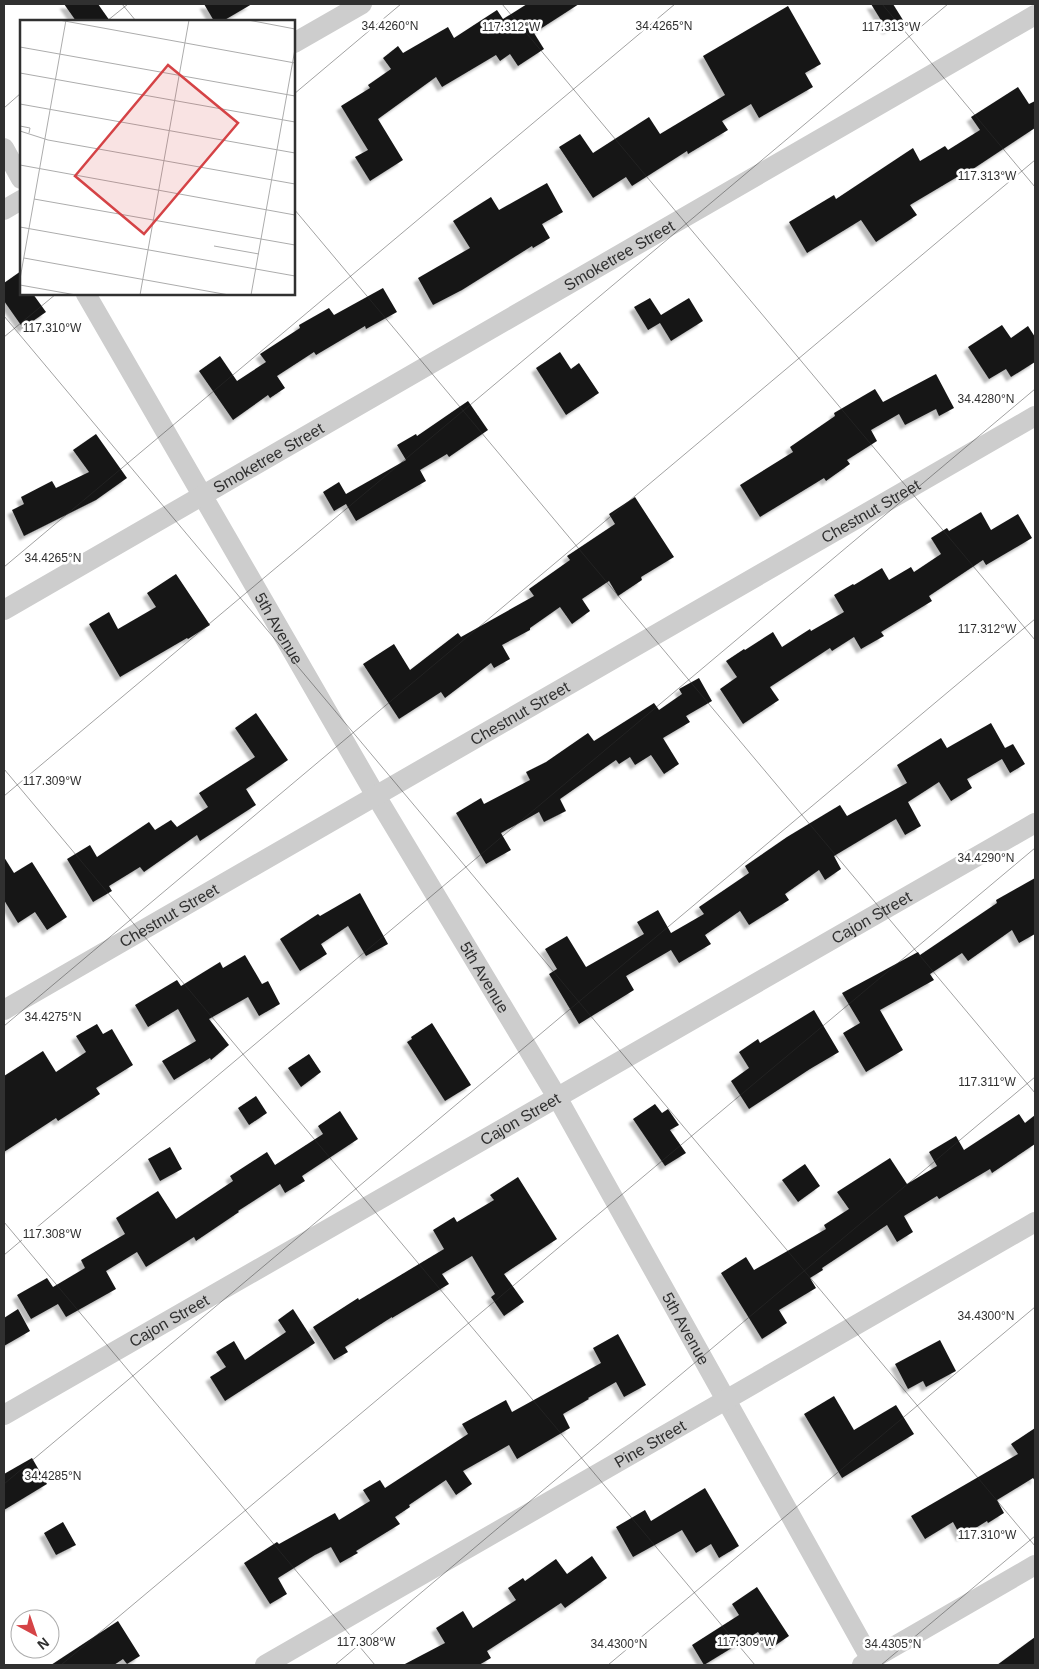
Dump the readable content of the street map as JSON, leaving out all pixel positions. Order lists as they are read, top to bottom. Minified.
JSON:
{"streets":{"street":["Smoketree Street","Chestnut Street","5th Avenue","Cajon Street","Pine Street"]},"crossings":[["Smoketree Street","5th Avenue"],["Chestnut Street","5th Avenue"],["5th Avenue","Cajon Street"],["5th Avenue","Pine Street"]],"north":"bottom right","coordinates":["34.4260°N","34.4265°N","117.312°W","117.313°W","117.310°W","34.4280°N","117.309°W","34.4290°N","34.4275°N","117.311°W","117.308°W","34.4300°N","34.4285°N","34.4305°N"]}
